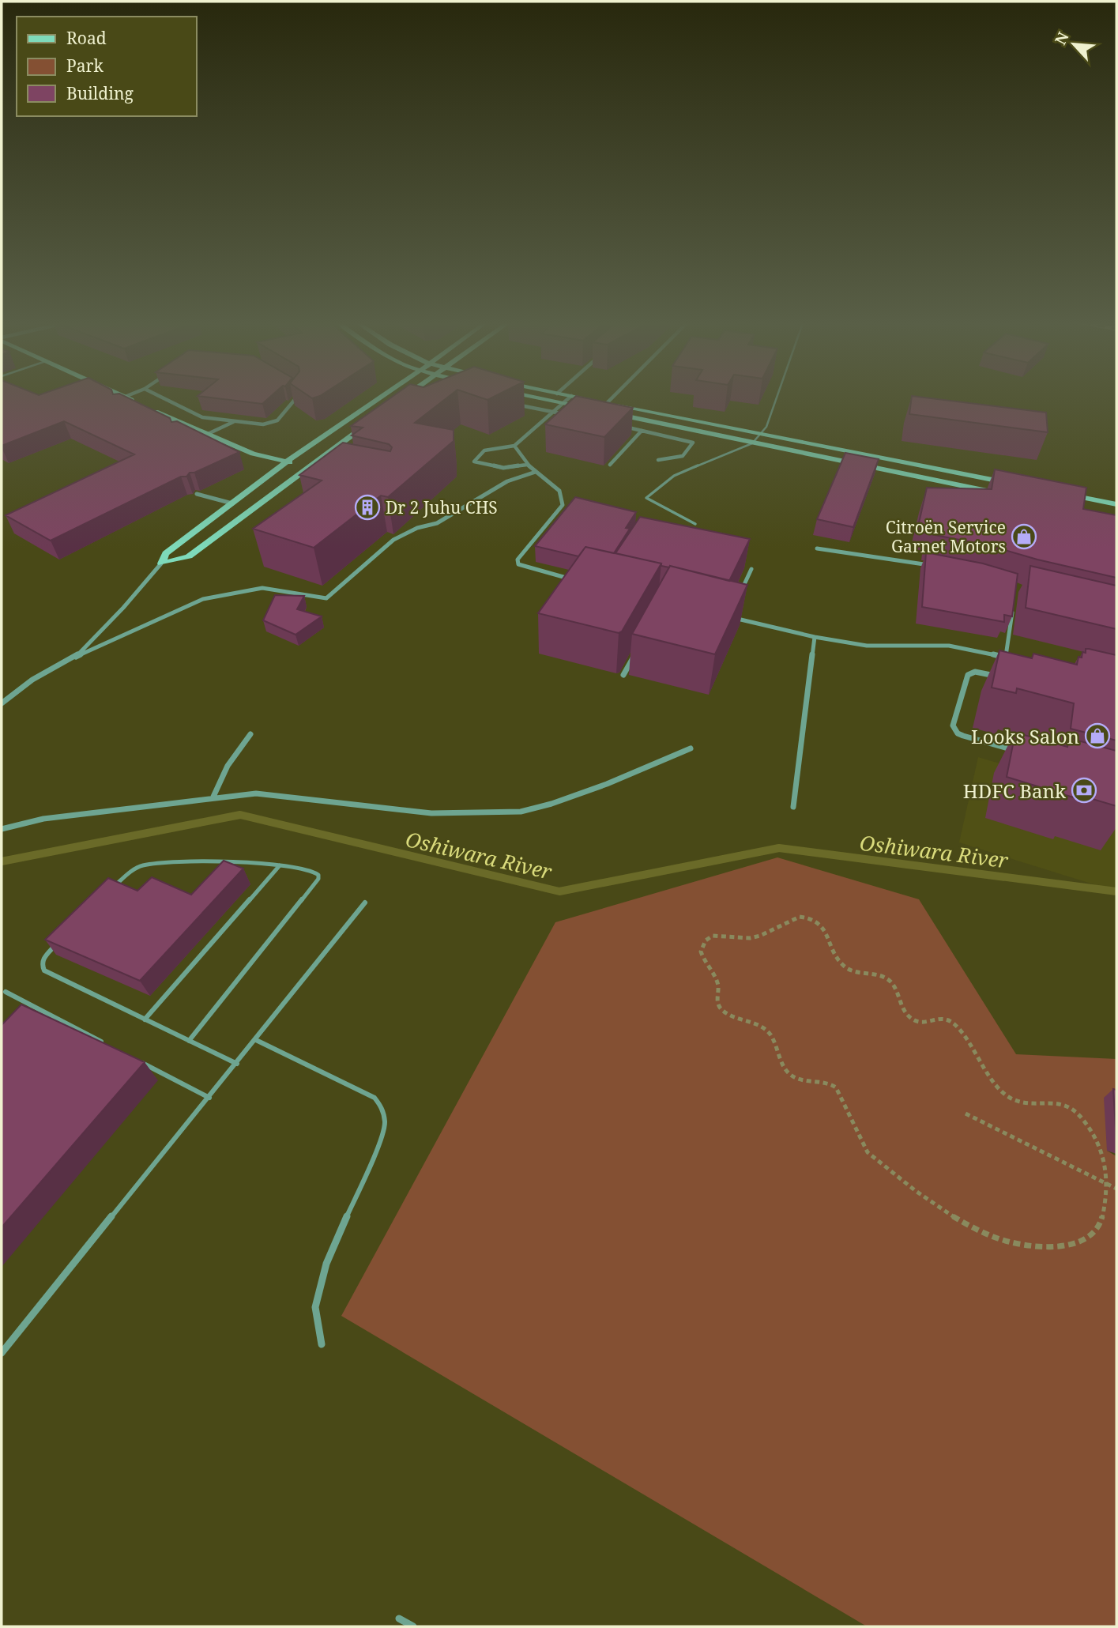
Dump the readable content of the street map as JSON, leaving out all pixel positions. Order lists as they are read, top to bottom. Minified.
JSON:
{"water":["Oshiwara River"],"places":{"building":["Dr 2 Juhu CHS"],"shop":["Citroën Service Garnet Motors","Looks Salon"],"bank":["HDFC Bank"]},"legend":["Road","Park","Building"],"north":"top left"}
